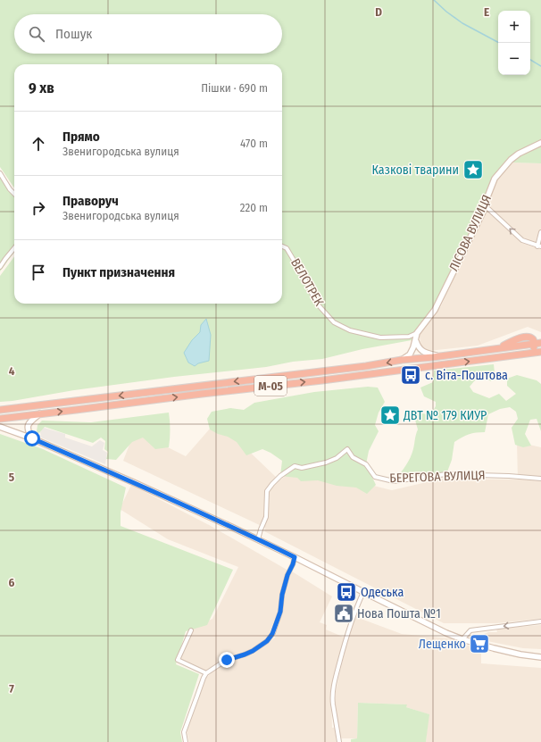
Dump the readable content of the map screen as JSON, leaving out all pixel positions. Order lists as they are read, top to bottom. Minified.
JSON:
{"streets":{"highway":["М-05"],"street":["ЛІСОВА ВУЛИЦЯ","ВЕЛОТРЕК","БЕРЕГОВА ВУЛИЦЯ"]},"crossings":[["ЛІСОВА ВУЛИЦЯ","ВЕЛОТРЕК"],["ЛІСОВА ВУЛИЦЯ","М-05"]],"places":{"place":["Казкові тварини","ДВТ № 179 КИУР"],"bus stop":["с. Віта-Поштова","Одеська"],"public building":["Нова Пошта №1"],"supermarket":["Лещенко"]},"page":{"map_buttons":["+","−"],"search":"Пошук","heading":["9 хв","Пішки · 690 m"],"list":[["Прямо","Звенигородська вулиця","470 m"],["Праворуч","Звенигородська вулиця","220 m"],"Пункт призначення"]},"grid":{"columns":["D","E"],"rows":["4","5","6","7"]}}
